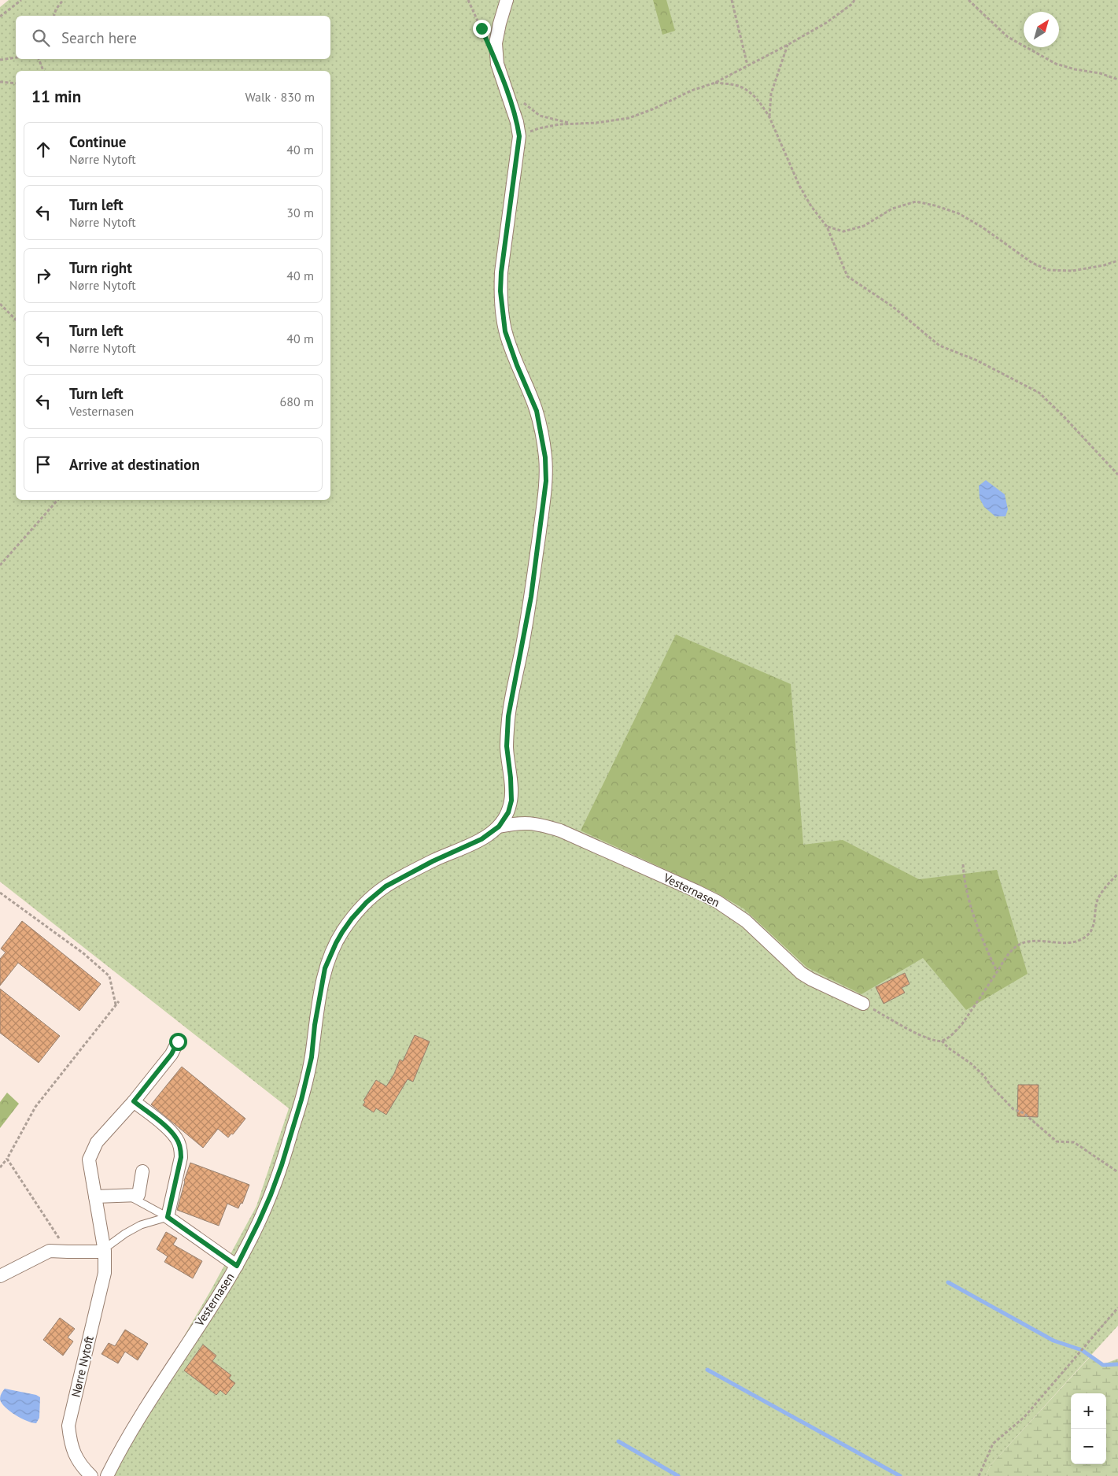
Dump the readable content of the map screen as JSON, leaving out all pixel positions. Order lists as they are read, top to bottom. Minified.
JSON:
{"streets":{"street":["Vesternasen","Nørre Nytoft"]},"north":"top right","page":{"search":"Search here","heading":["11 min","Walk · 830 m"],"list":[["Continue","Nørre Nytoft","40 m"],["Turn left","Nørre Nytoft","30 m"],["Turn right","Nørre Nytoft","40 m"],["Turn left","Nørre Nytoft","40 m"],["Turn left","Vesternasen","680 m"],"Arrive at destination"],"map_buttons":["+","−"]}}
